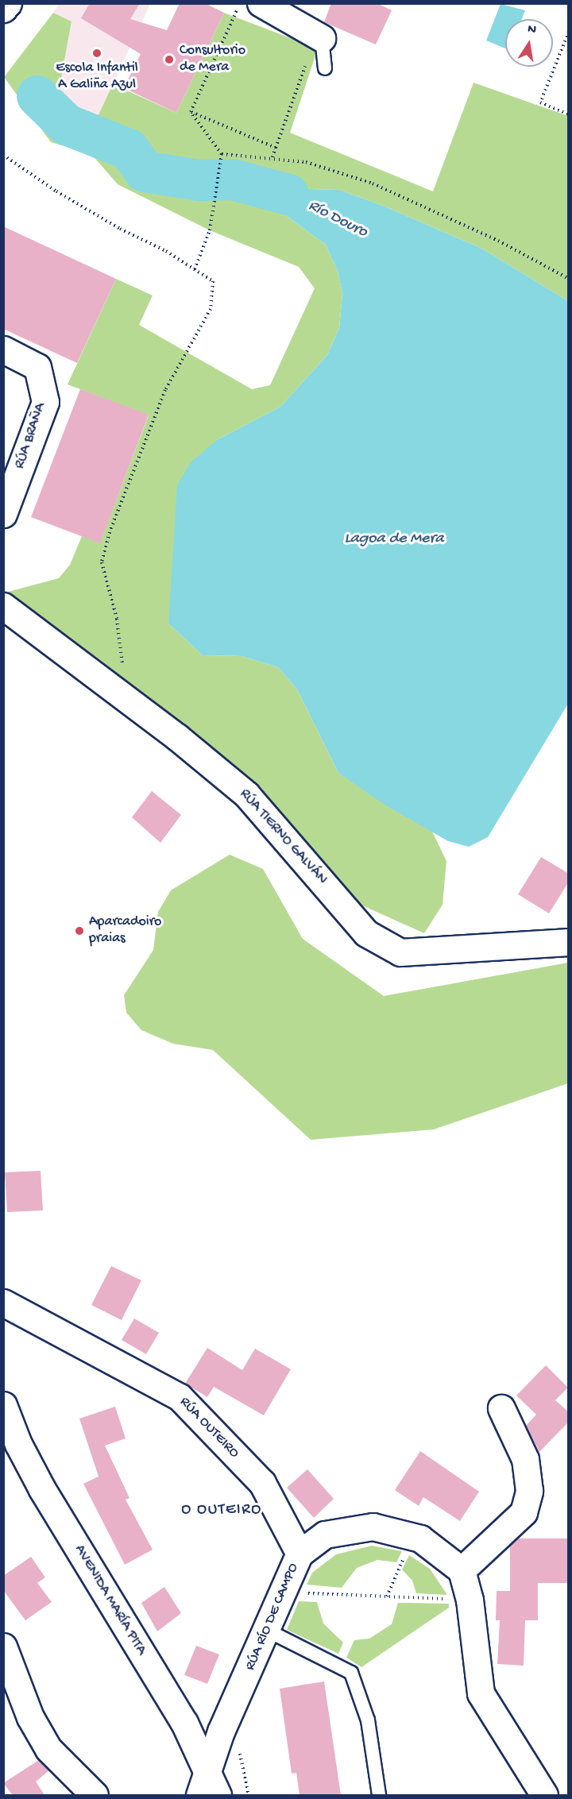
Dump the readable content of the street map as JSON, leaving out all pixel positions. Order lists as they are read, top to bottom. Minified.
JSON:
{"streets":{"street":["RÚA BRAÑA","RÚA TIERNO GALVÁN","RÚA OUTEIRO","AVENIDA MARÍA PITA","RÚA RÍO DE CAMPO"]},"crossings":[["RÚA OUTEIRO","RÚA RÍO DE CAMPO"],["AVENIDA MARÍA PITA","RÚA RÍO DE CAMPO"]],"districts":["O OUTEIRO"],"water":["Río Douro","Lagoa de Mera"],"places":["Escola Infantil A Galiña Azul","Consultorio de Mera","Aparcadoiro praias"],"north":"top"}
